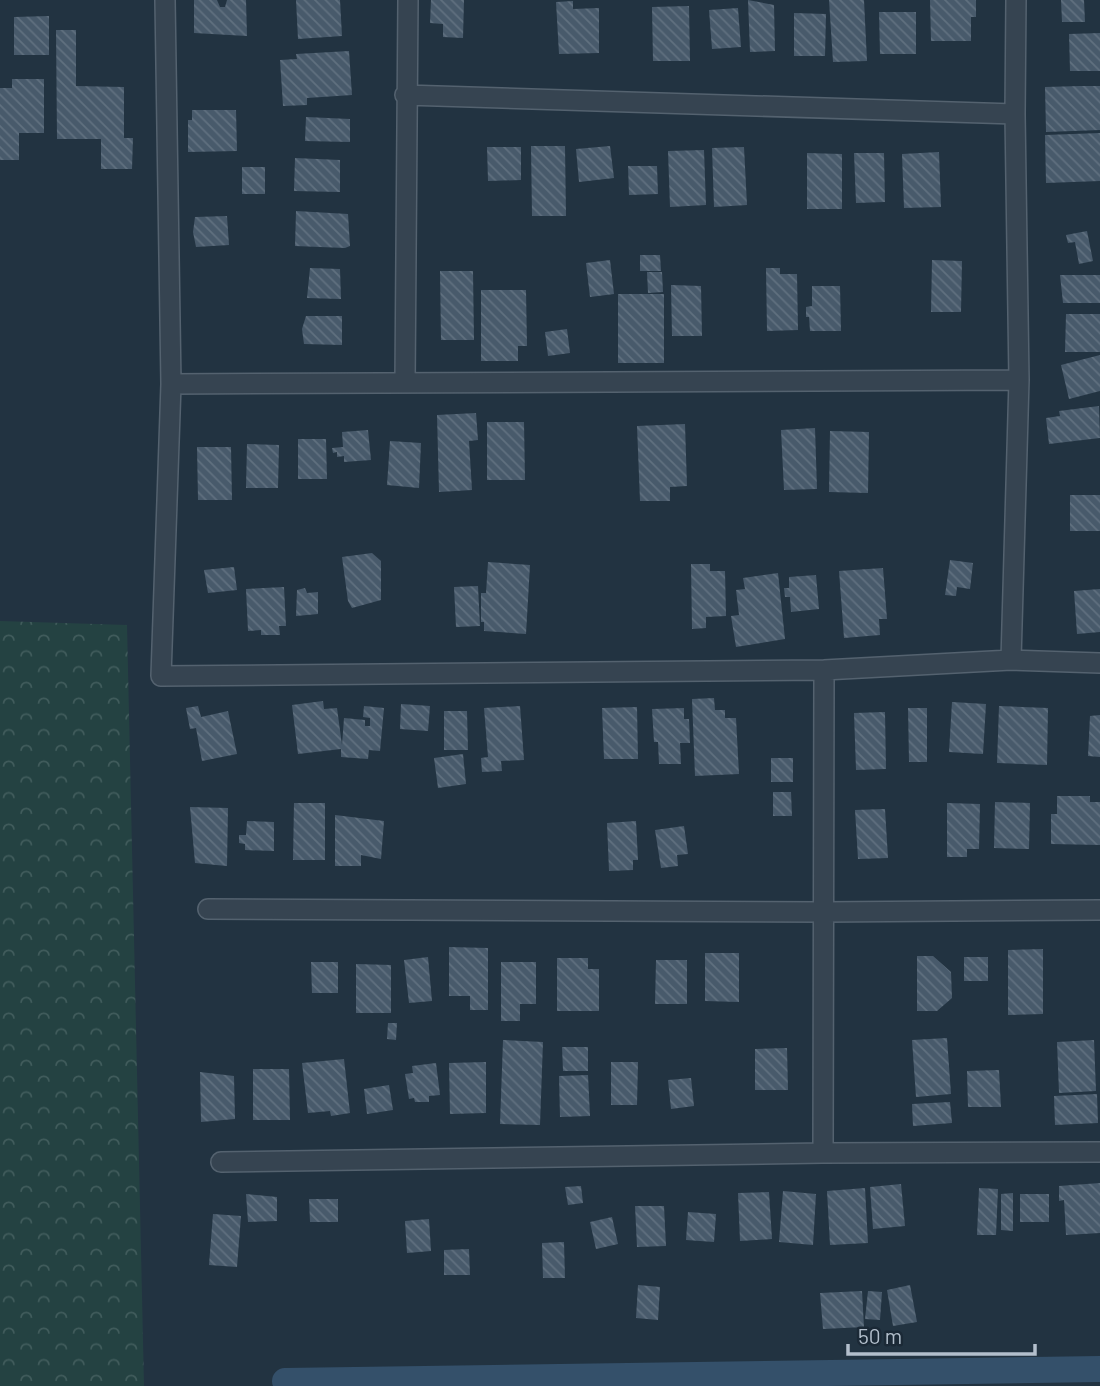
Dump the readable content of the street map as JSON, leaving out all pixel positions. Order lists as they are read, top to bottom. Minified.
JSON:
{"scale_bar":"50 m"}
